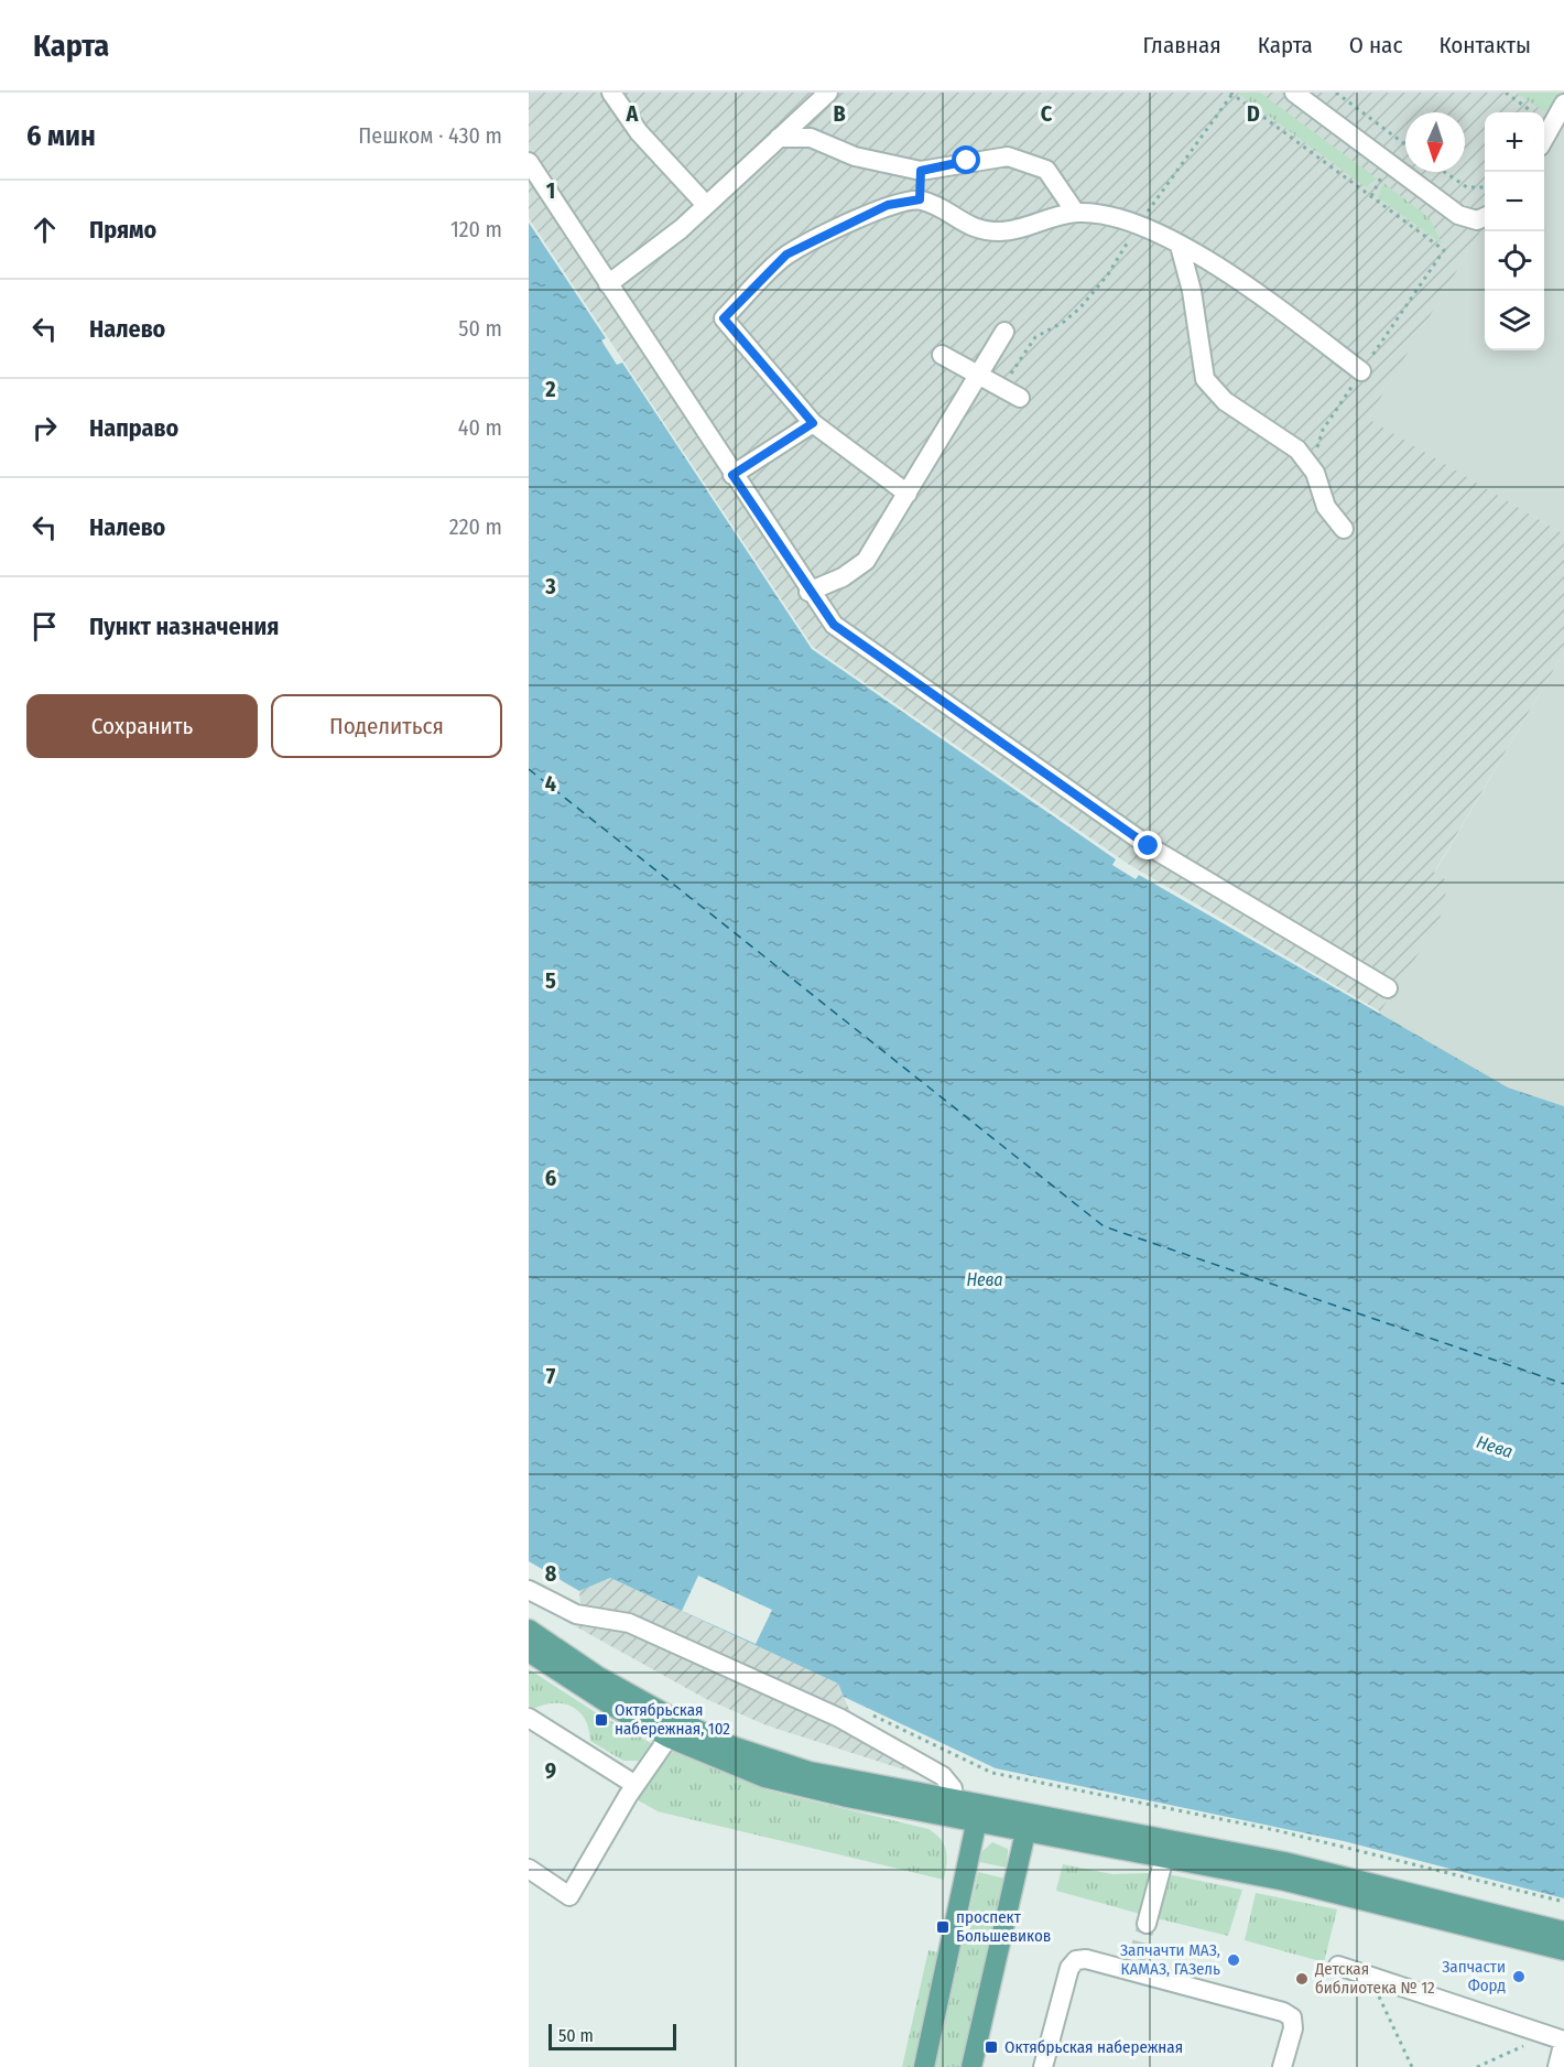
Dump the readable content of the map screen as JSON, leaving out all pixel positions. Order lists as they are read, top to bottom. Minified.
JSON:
{"water":["Нева"],"places":{"transit":["Октябрьская набережная, 102","проспект Большевиков","Октябрьская набережная"],"other":["Запчачти МАЗ, КАМАЗ, ГАЗель","Запчасти Форд","Детская библиотека № 12"]},"scale_bar":"50 m","north":"bottom","page":{"header":"Карта","nav":["Главная","Карта","О нас","Контакты"],"heading":["6 мин","Пешком · 430 m"],"map_buttons":["+","−"],"list":[["Прямо","120 m"],["Налево","50 m"],["Направо","40 m"],["Налево","220 m"],"Пункт назначения"],"buttons":["Сохранить","Поделиться"],"scale":"50 m"},"grid":{"columns":["A","B","C","D"],"rows":["1","2","3","4","5","6","7","8","9"]}}
